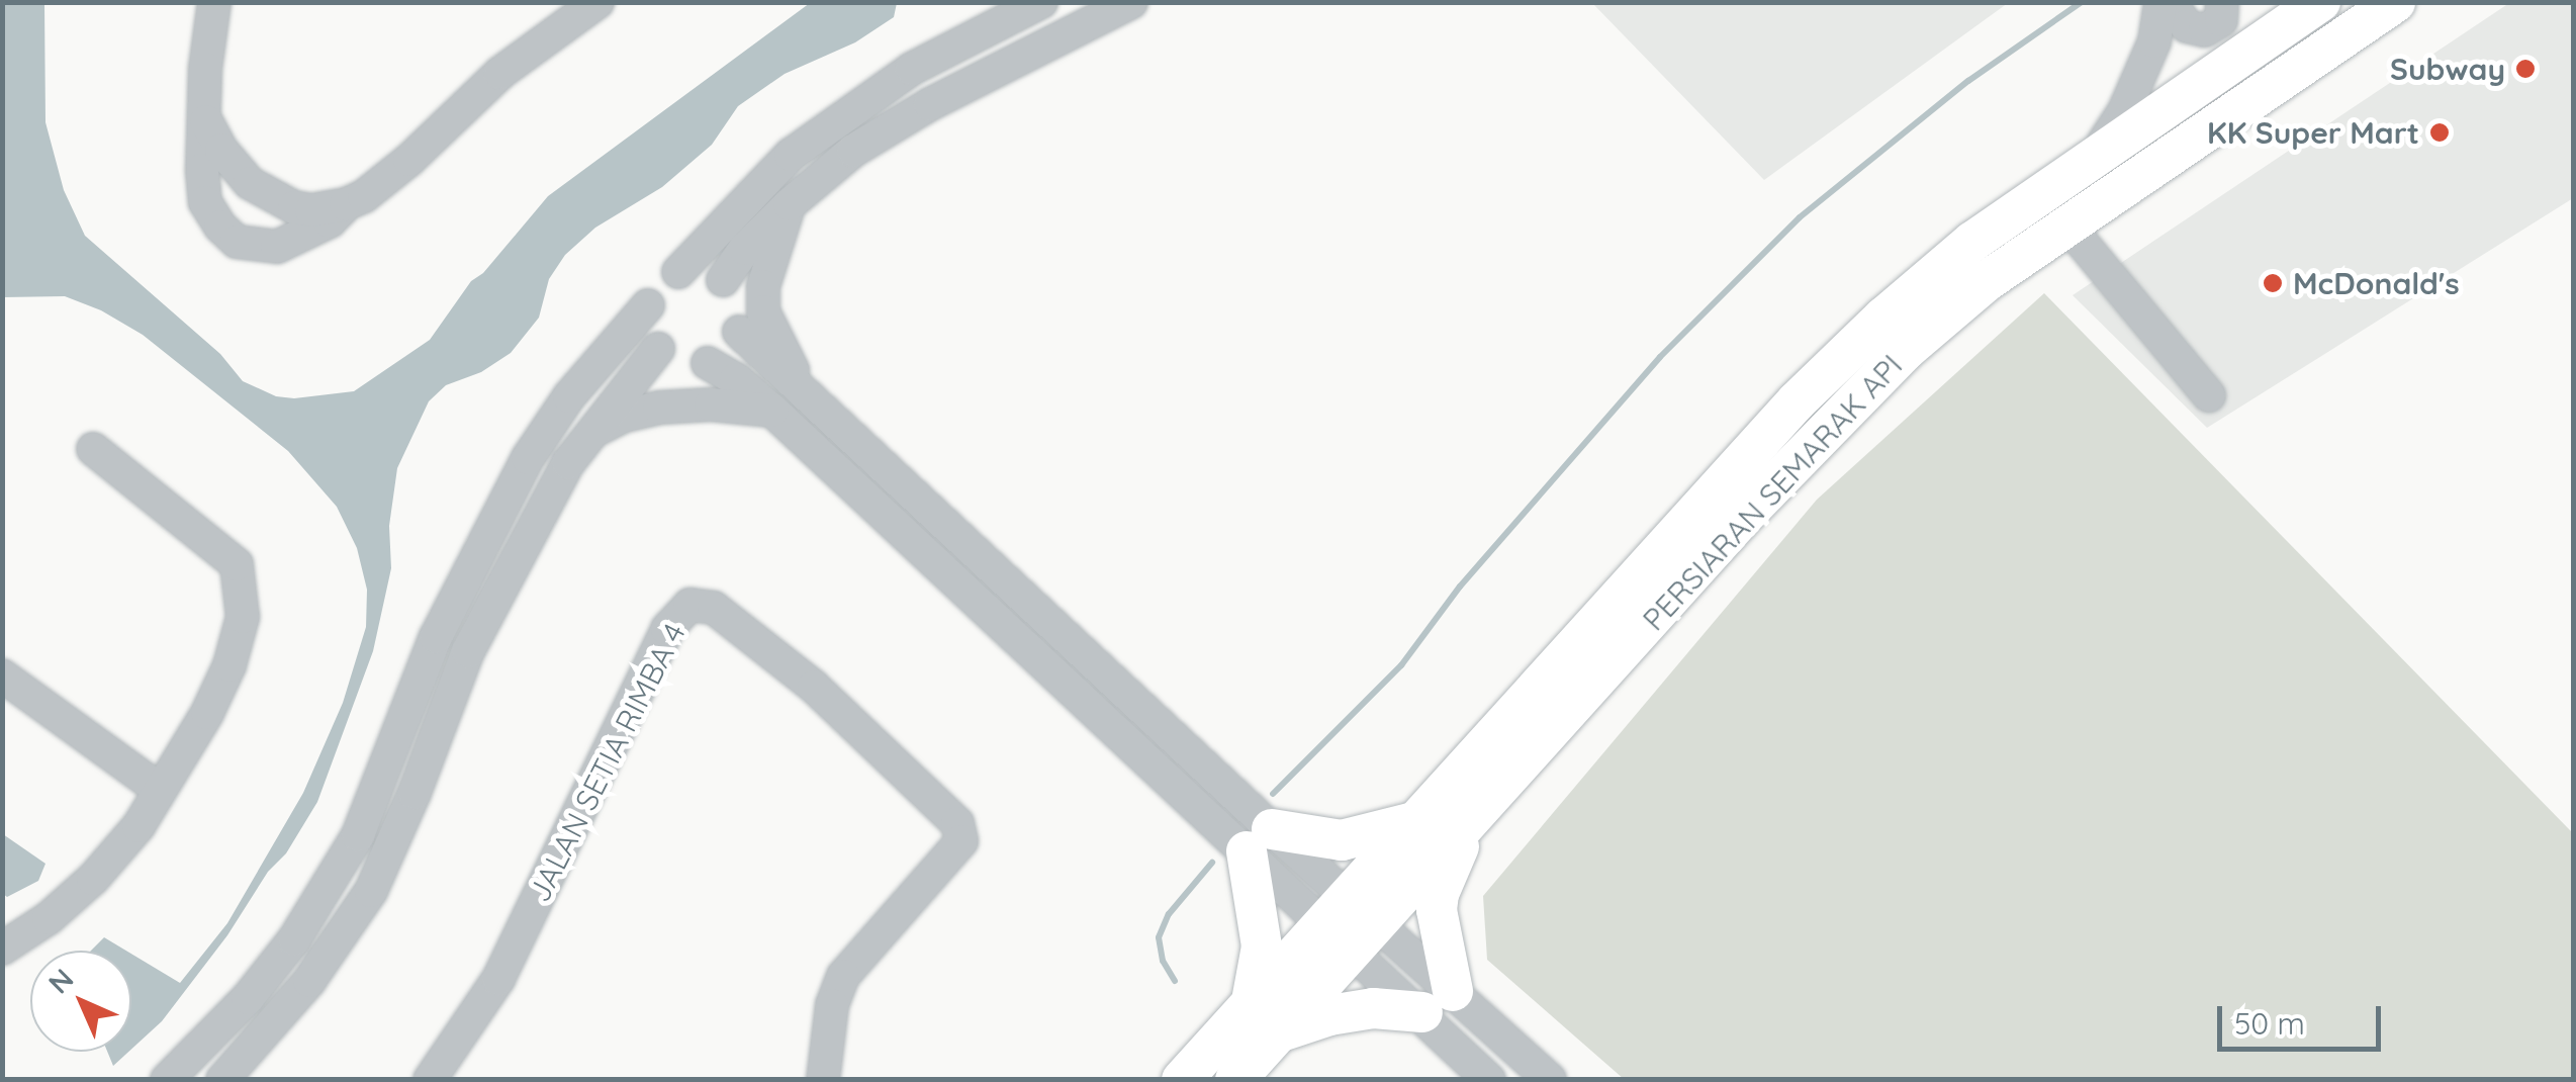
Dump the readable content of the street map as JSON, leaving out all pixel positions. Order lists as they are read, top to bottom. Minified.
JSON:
{"streets":{"main road":["PERSIARAN SEMARAK API"],"street":["JALAN SETIA RIMBA 4"]},"places":["Subway","KK Super Mart","McDonald's"],"scale_bar":"50 m","north":"top left"}
